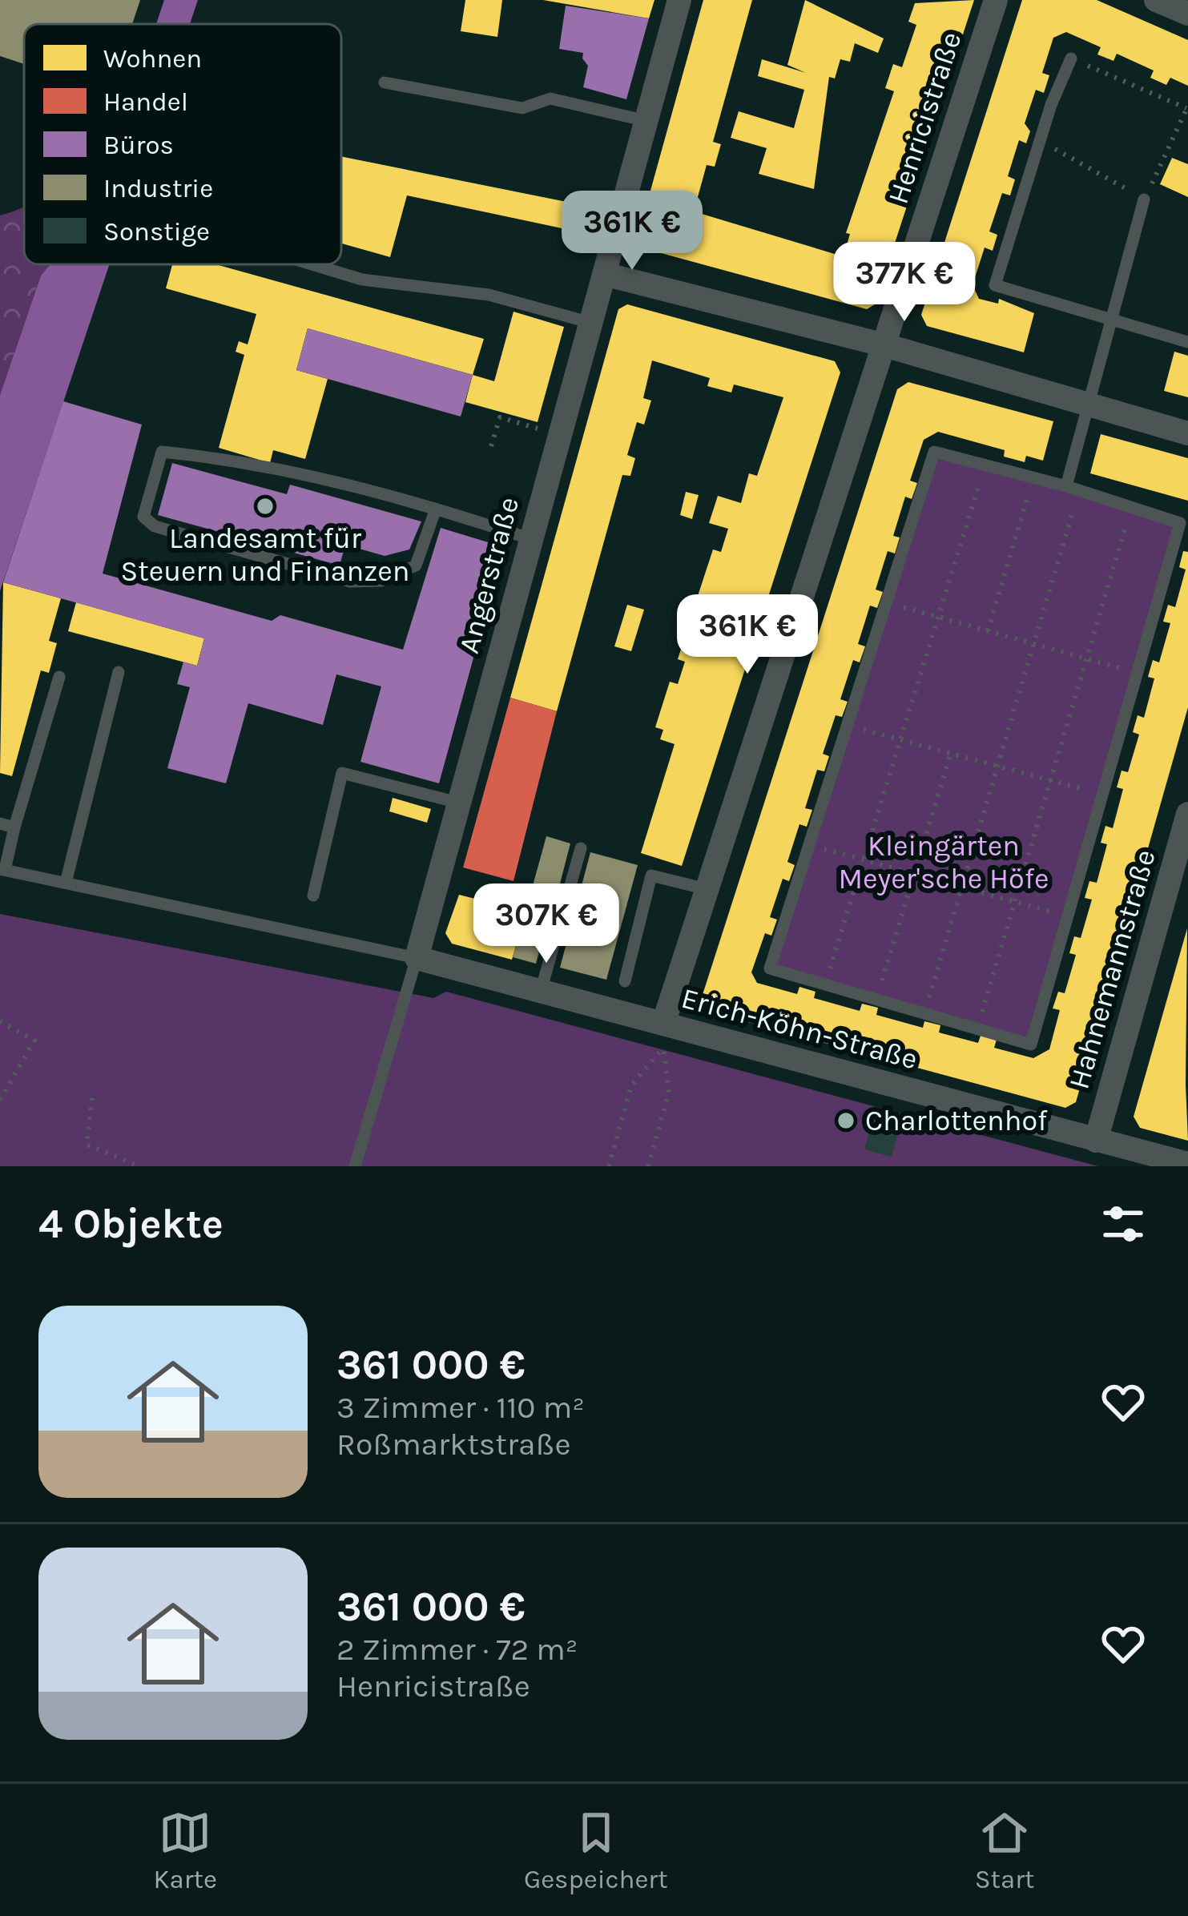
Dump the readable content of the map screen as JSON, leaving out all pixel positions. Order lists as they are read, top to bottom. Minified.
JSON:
{"streets":{"street":["Henricistraße","Angerstraße","Hahnemannstraße","Erich-Köhn-Straße"]},"crossings":[["Henricistraße","Erich-Köhn-Straße"],["Angerstraße","Erich-Köhn-Straße"],["Hahnemannstraße","Erich-Köhn-Straße"]],"parks":["Kleingärten Meyer'sche Höfe"],"places":["Landesamt für Steuern und Finanzen","Charlottenhof"],"legend":["Wohnen","Handel","Büros","Industrie","Sonstige"],"page":{"price":["361K €","377K €","361K €","307K €"],"heading":"4 Objekte","list":[{"name":"361 000 €","note":"3 Zimmer · 110 m² · Roßmarktstraße"},{"name":"361 000 €","note":"2 Zimmer · 72 m² · Henricistraße"}],"tabs":["Karte","Gespeichert","Start"]}}
